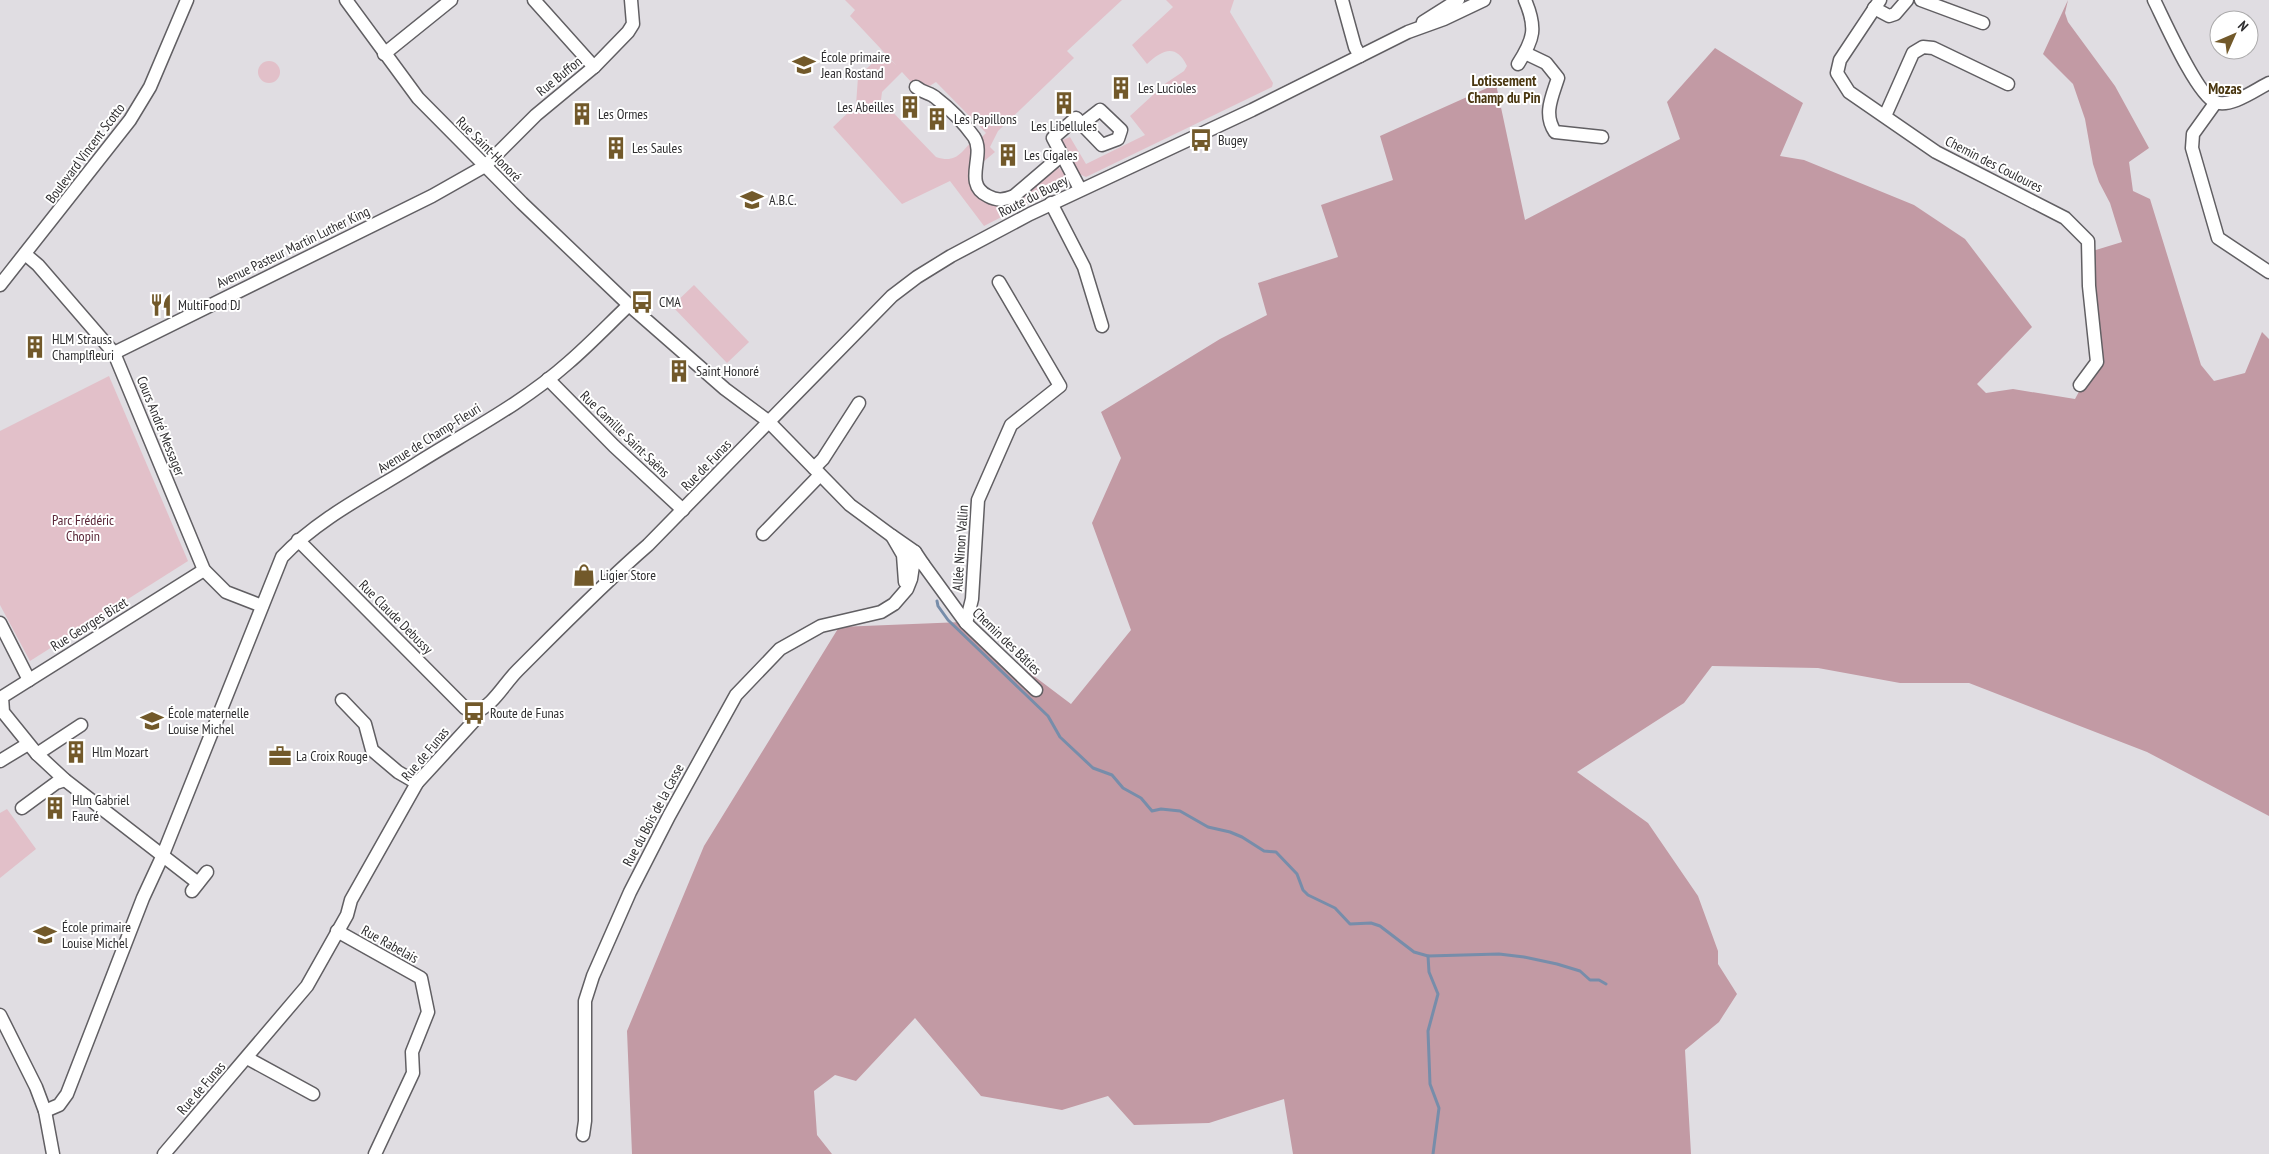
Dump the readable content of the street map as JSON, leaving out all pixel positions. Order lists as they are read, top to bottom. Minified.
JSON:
{"streets":{"street":["Rue Buffon","Rue Saint-Honoré","Boulevard Vincent Scotto","Chemin des Couloures","Route du Bugey","Avenue Pasteur Martin Luther King","Cours André Messager","Rue Camille Saint-Saëns","Avenue de Champ-Fleuri","Rue de Funas","Allée Ninon Vallin","Rue Claude Debussy","Rue Georges Bizet","Chemin des Bâties","Rue du Bois de la Casse","Rue Rabelais"]},"crossings":[["Rue Buffon","Rue Saint-Honoré"],["Rue Buffon","Avenue Pasteur Martin Luther King"],["Rue Saint-Honoré","Route du Bugey"],["Rue Saint-Honoré","Avenue Pasteur Martin Luther King"],["Rue Saint-Honoré","Avenue de Champ-Fleuri"],["Rue Saint-Honoré","Rue de Funas"],["Rue Saint-Honoré","Chemin des Bâties"],["Boulevard Vincent Scotto","Cours André Messager"],["Route du Bugey","Rue de Funas"],["Route du Bugey","Chemin des Bâties"],["Avenue Pasteur Martin Luther King","Cours André Messager"],["Cours André Messager","Avenue de Champ-Fleuri"],["Cours André Messager","Rue Georges Bizet"],["Rue Camille Saint-Saëns","Avenue de Champ-Fleuri"],["Rue Camille Saint-Saëns","Rue de Funas"],["Avenue de Champ-Fleuri","Rue Claude Debussy"],["Rue de Funas","Rue Claude Debussy"],["Rue de Funas","Chemin des Bâties"],["Rue de Funas","Rue Rabelais"],["Allée Ninon Vallin","Chemin des Bâties"],["Chemin des Bâties","Rue du Bois de la Casse"]],"districts":["Lotissement Champ du Pin","Mozas"],"parks":["Parc Frédéric Chopin"],"places":{"school or university":["École primaire Jean Rostand","A.B.C.","École maternelle Louise Michel","École primaire Louise Michel"],"building":["Les Lucioles","Les Libellules","Les Abeilles","Les Ormes","Les Papillons","Les Saules","Les Cigales","HLM Strauss Champlfleuri","Saint Honoré","Hlm Mozart","Hlm Gabriel Fauré"],"bus stop":["Bugey","CMA","Route de Funas"],"restaurant":["MultiFood DJ"],"shop":["Ligier Store"],"office":["La Croix Rouge"]},"north":"top right"}
